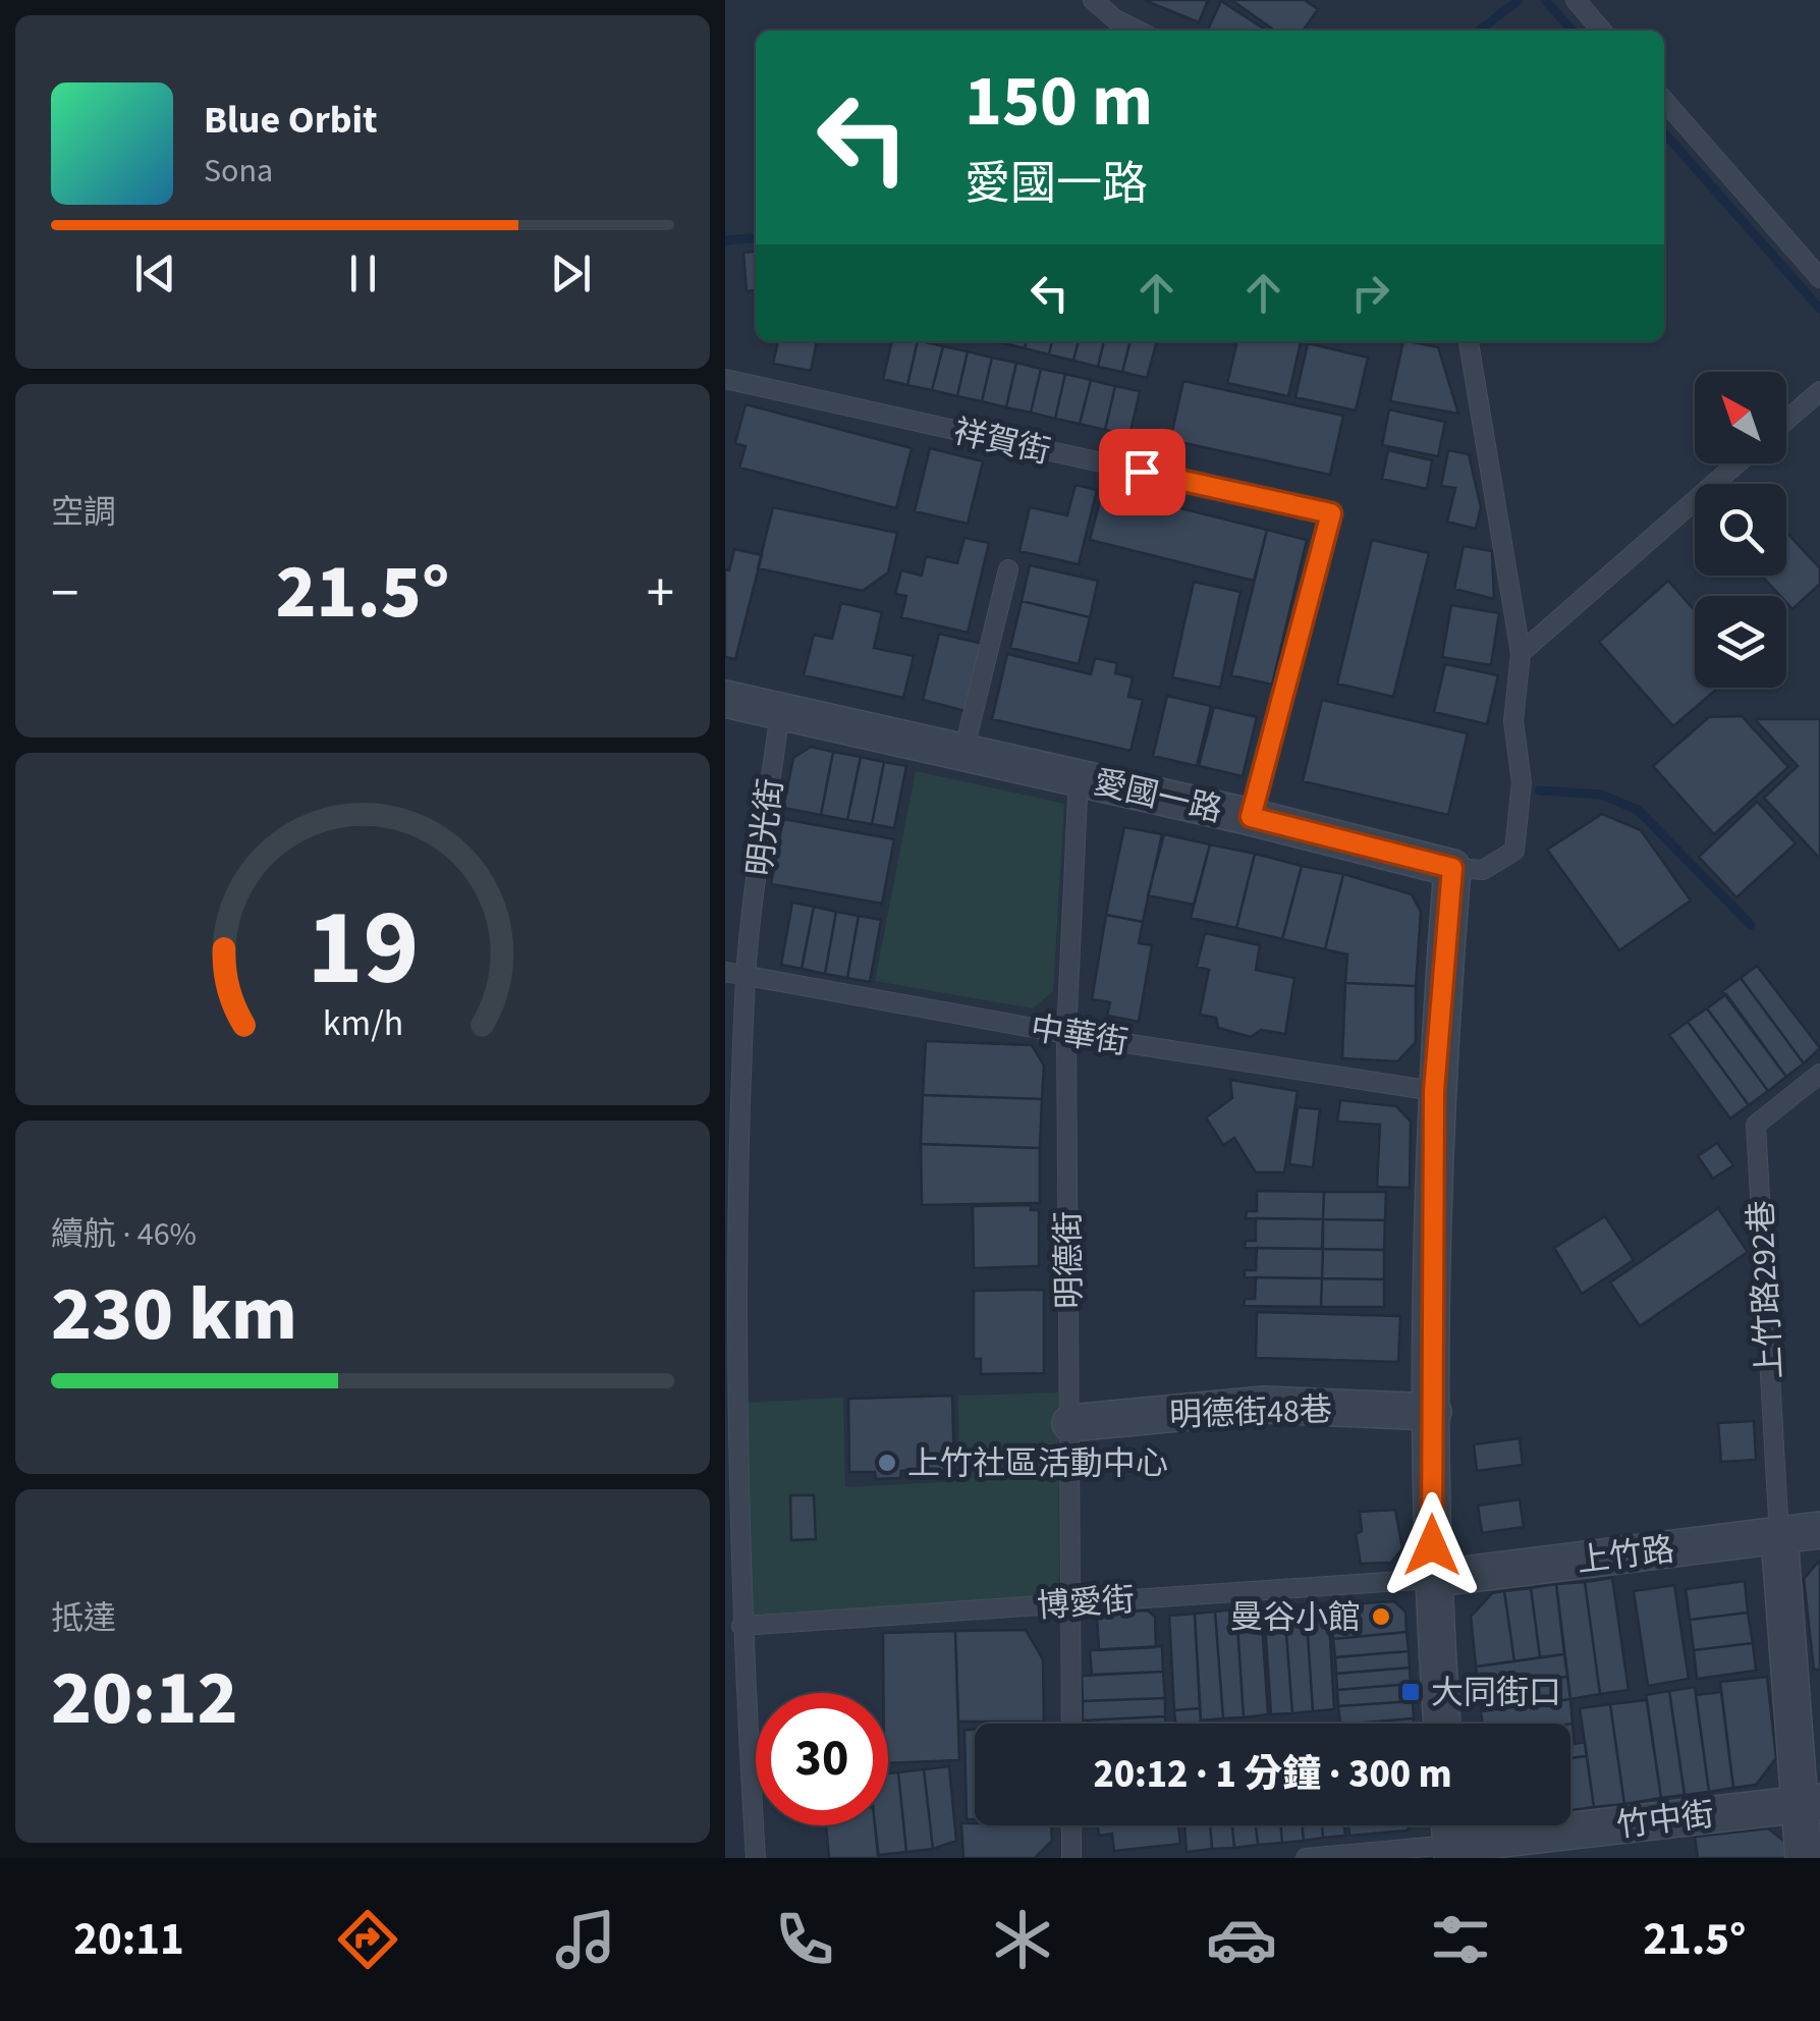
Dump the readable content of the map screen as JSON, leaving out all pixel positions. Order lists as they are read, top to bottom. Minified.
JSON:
{"streets":{"street":["愛國一路","明德街48巷","上竹路","竹中街"],"lane":["祥賀街","明光街","中華街","明德街","上竹路292巷","博愛街"]},"crossings":[["祥賀街","愛國一路"],["愛國一路","明光街"],["愛國一路","明德街"],["明光街","中華街"],["明光街","博愛街"],["中華街","明德街"],["明德街","明德街48巷"],["明德街","博愛街"],["上竹路292巷","上竹路"],["上竹路","博愛街"]],"places":{"other":["上竹社區活動中心","曼谷小館"],"transit":["大同街口"]},"north":"top left","page":{"turn":["150 m","愛國一路"],"song":["Blue Orbit","Sona"],"tile":["空調",["續航 · 46%","230 km"],["抵達","20:12"]],"heat":["−","21.5°","+"],"limit":"30","trip":"20:12 · 1 分鐘 · 300 m","tabs":["20:11","21.5°"],"gauge":["19","km/h"]}}
